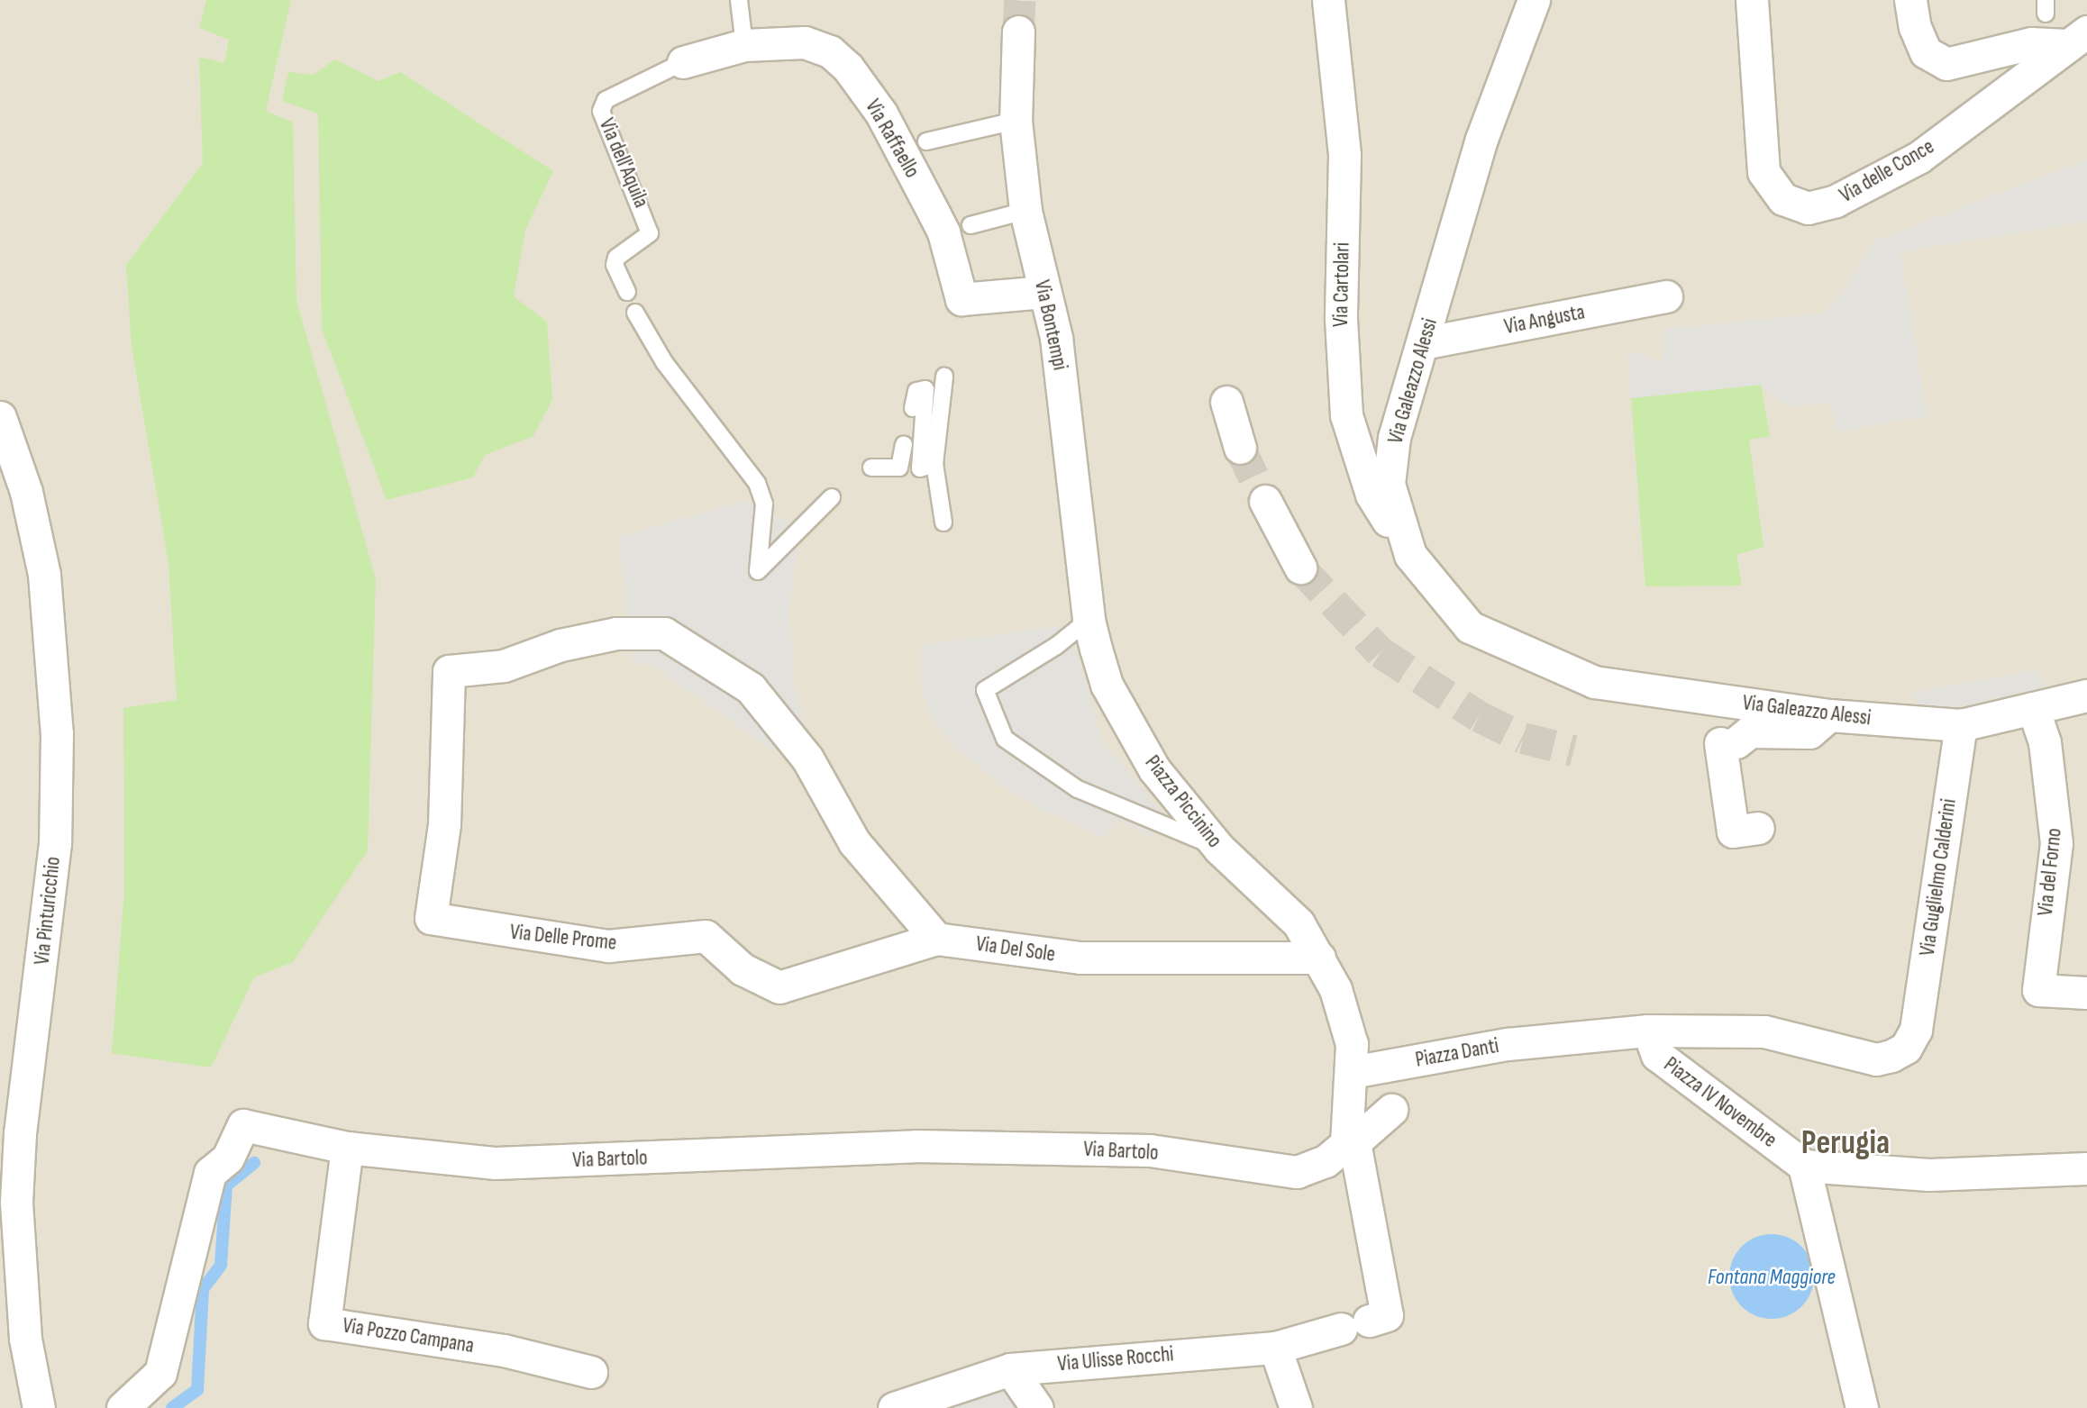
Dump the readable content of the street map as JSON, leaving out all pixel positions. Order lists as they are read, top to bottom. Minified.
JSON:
{"streets":{"street":["Via Raffaello","Via delle Conce","Via Cartolari","Via Angusta","Via Bontempi","Via Galeazzo Alessi","Piazza Piccinino","Via del Forno","Via Guglielmo Calderini","Via Pinturicchio","Via Delle Prome","Via Del Sole","Piazza Danti","Piazza IV Novembre","Via Bartolo","Via Pozzo Campana","Via Ulisse Rocchi"],"lane":["Via dell'Aquila"]},"crossings":[["Via Raffaello","Via dell'Aquila"],["Via Raffaello","Via Bontempi"],["Via Cartolari","Via Galeazzo Alessi"],["Via Angusta","Via Galeazzo Alessi"],["Via Bontempi","Piazza Piccinino"],["Via Galeazzo Alessi","Via del Forno"],["Via Galeazzo Alessi","Via Guglielmo Calderini"],["Piazza Piccinino","Via Del Sole"],["Via Guglielmo Calderini","Piazza IV Novembre"],["Via Delle Prome","Via Del Sole"],["Piazza Danti","Piazza IV Novembre"],["Via Bartolo","Via Pozzo Campana"],["Via Bartolo","Via Ulisse Rocchi"]],"districts":["Perugia"],"water":["Fontana Maggiore"]}
